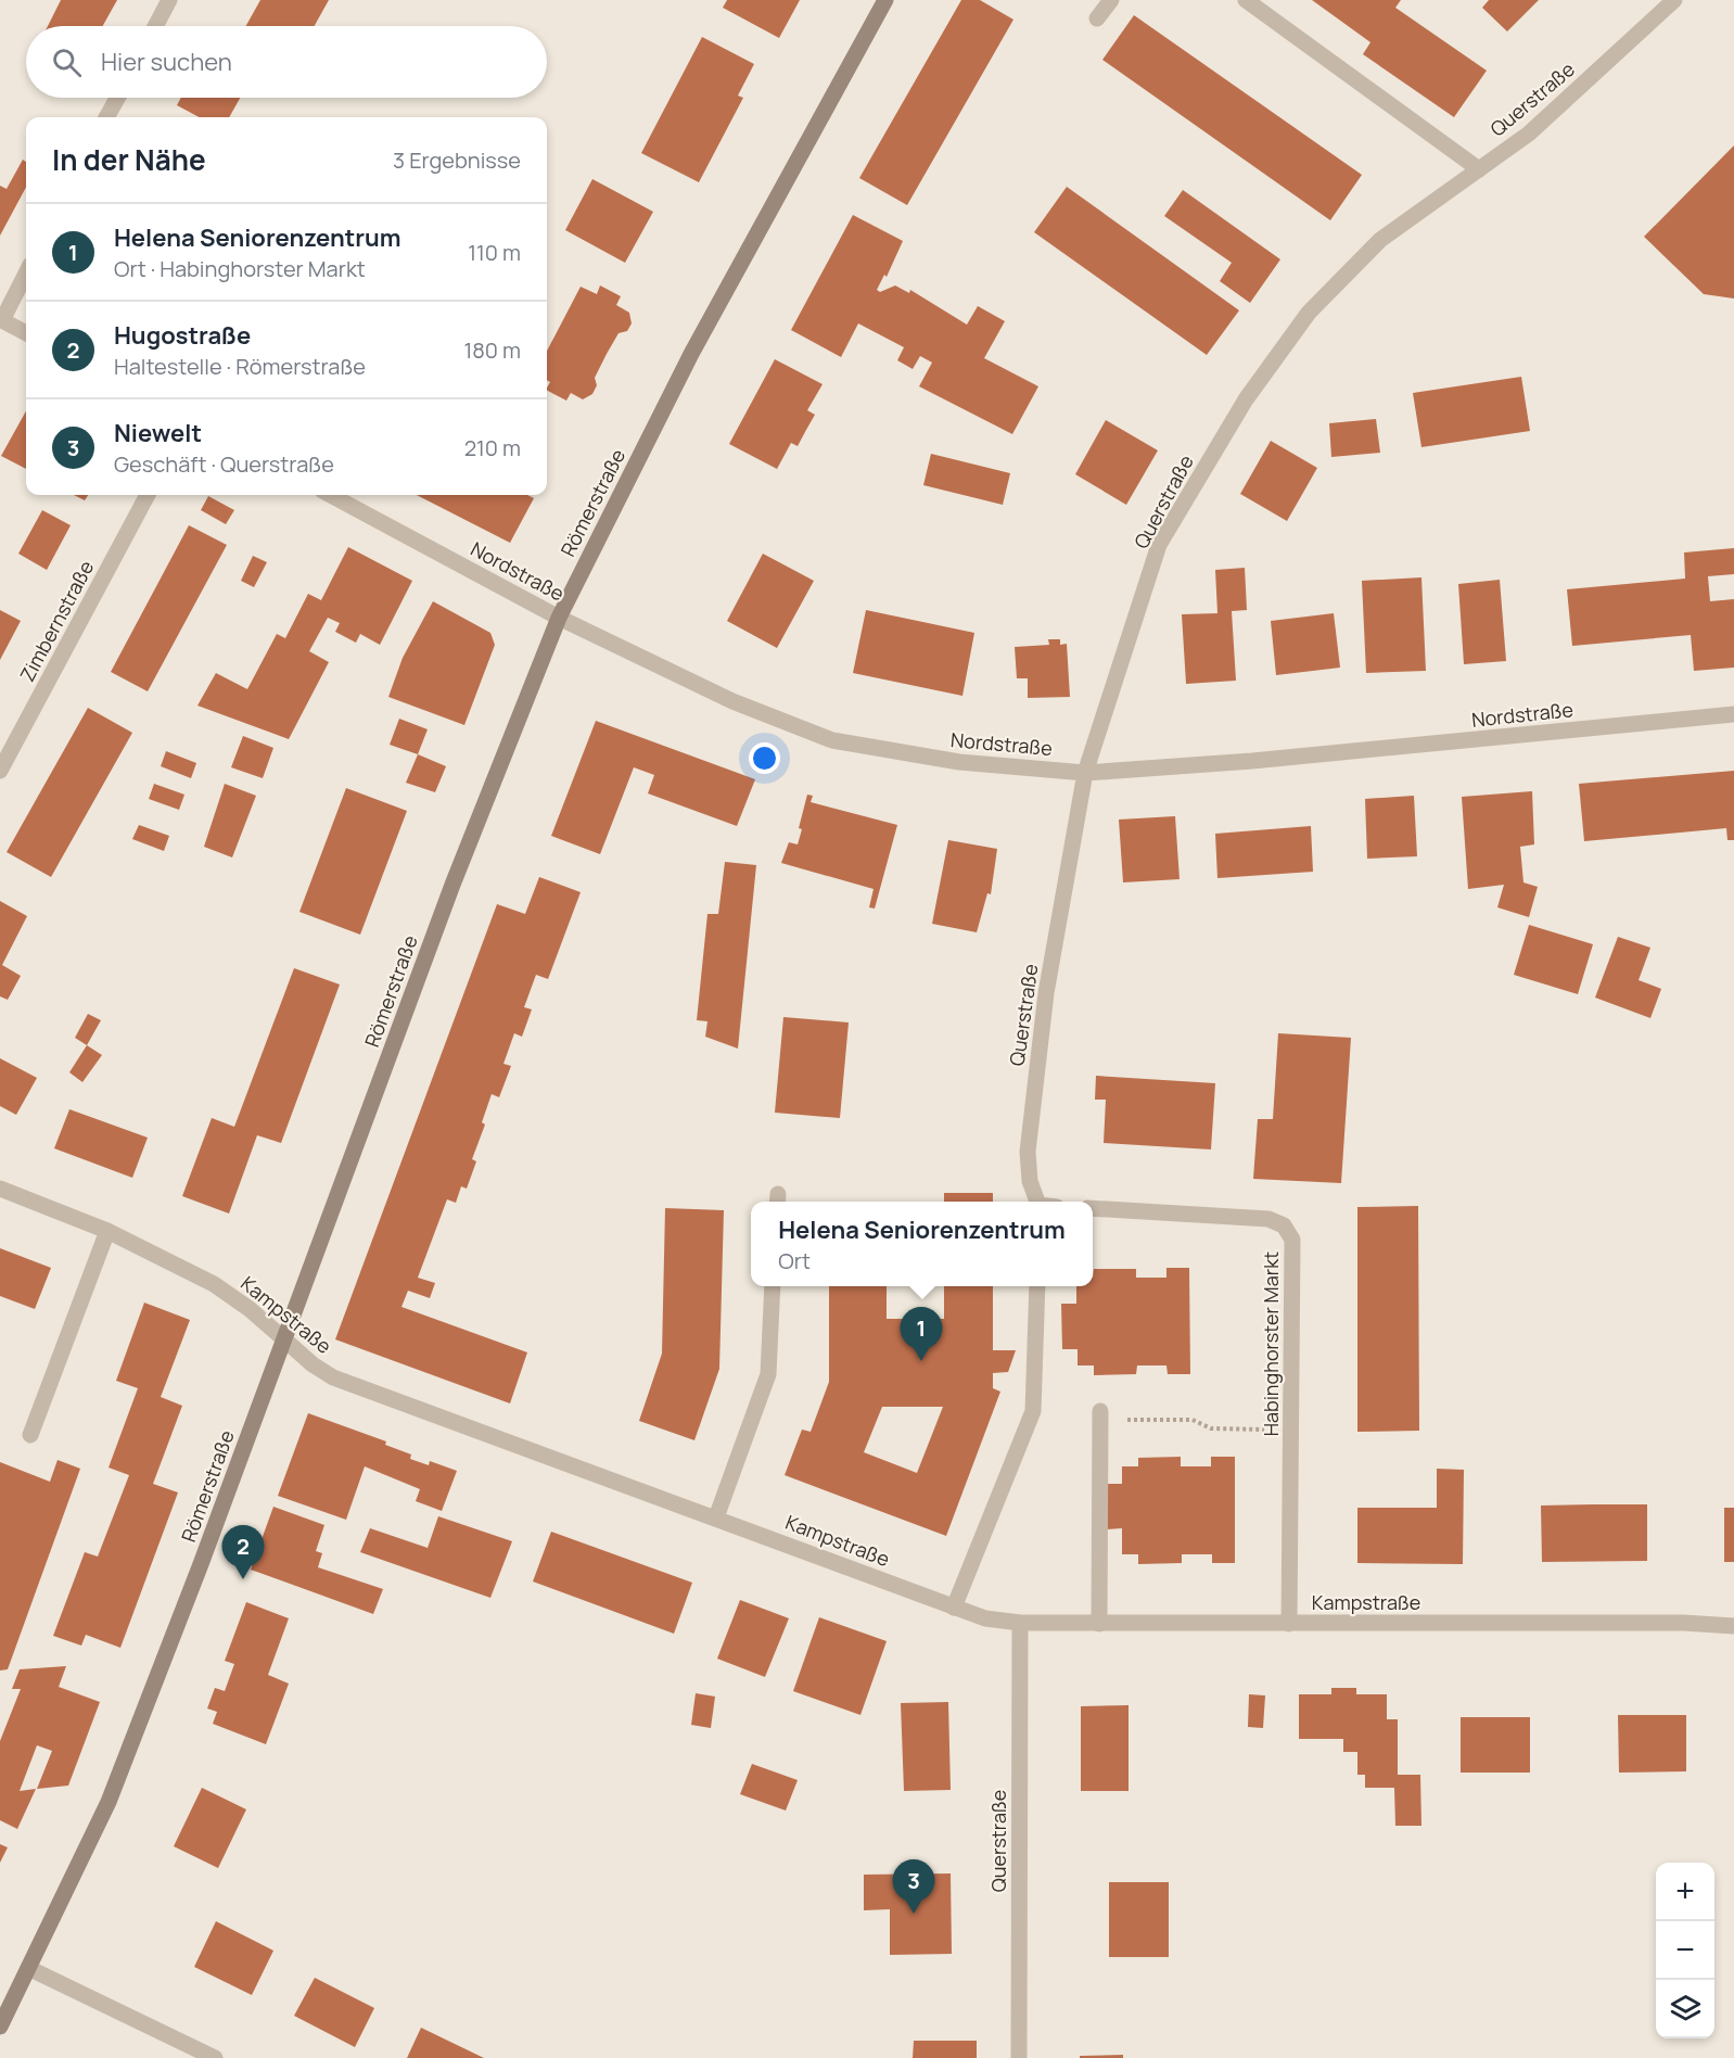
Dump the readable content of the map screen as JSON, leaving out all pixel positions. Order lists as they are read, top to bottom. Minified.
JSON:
{"streets":{"main road":["Römerstraße"],"street":["Querstraße","Nordstraße","Zimbernstraße","Kampstraße","Habinghorster Markt"]},"crossings":[["Querstraße","Nordstraße"],["Querstraße","Kampstraße"],["Römerstraße","Nordstraße"],["Römerstraße","Kampstraße"],["Kampstraße","Habinghorster Markt"]],"page":{"search":"Hier suchen","heading":["In der Nähe","3 Ergebnisse"],"list":[{"mark":"1","name":"Helena Seniorenzentrum","note":"Ort · Habinghorster Markt","value":"110 m"},{"mark":"2","name":"Hugostraße","note":"Haltestelle · Römerstraße","value":"180 m"},{"mark":"3","name":"Niewelt","note":"Geschäft · Querstraße","value":"210 m"}],"popup":["Helena Seniorenzentrum","Ort"],"pins":["1","2","3"],"map_buttons":["+","−"]}}
